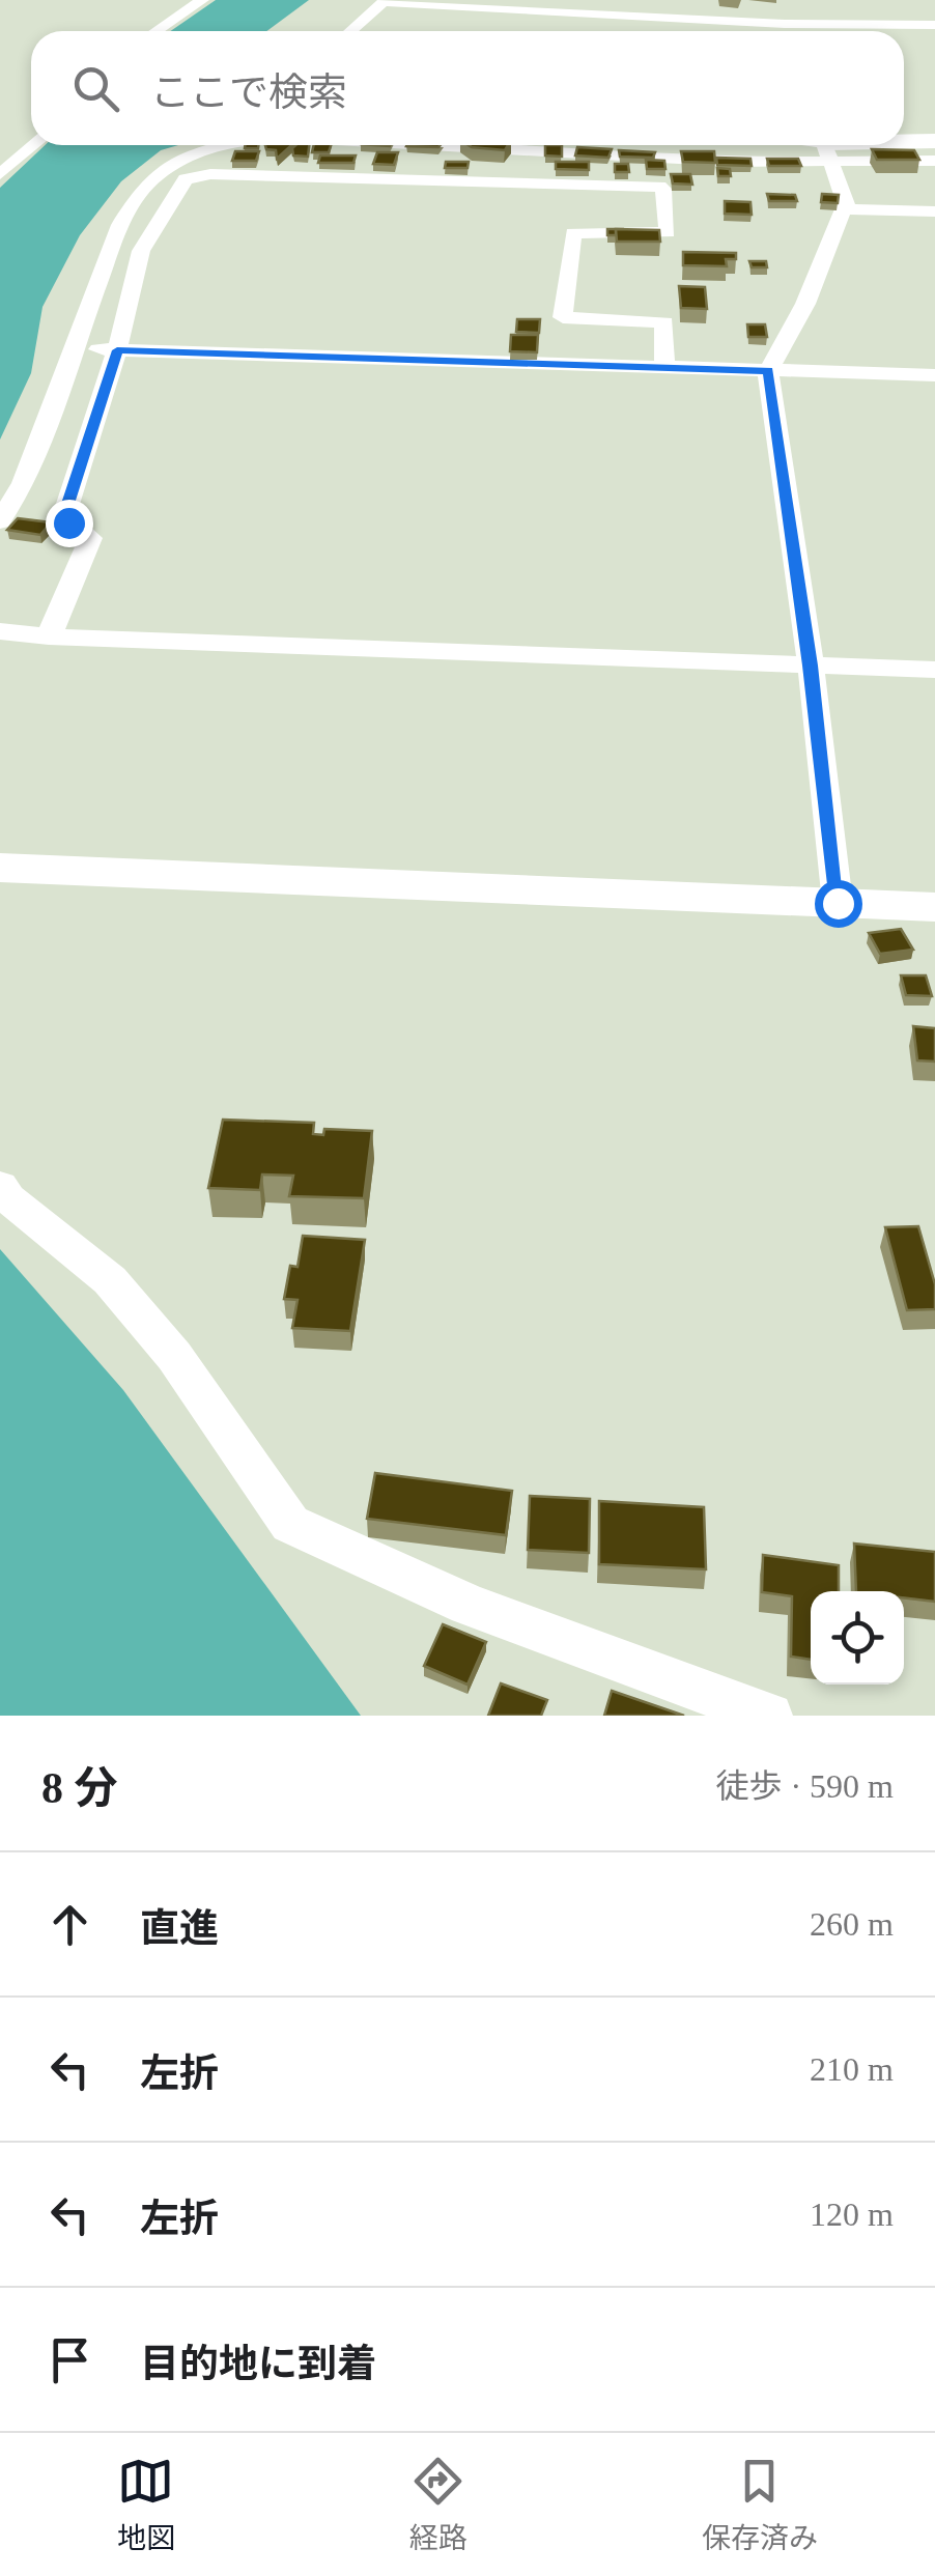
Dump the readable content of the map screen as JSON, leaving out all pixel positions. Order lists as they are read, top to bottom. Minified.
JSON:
{"page":{"search":"ここで検索","heading":["8 分","徒歩 · 590 m"],"list":[["直進","260 m"],["左折","210 m"],["左折","120 m"],"目的地に到着"],"nav":["地図","経路","保存済み"]}}
